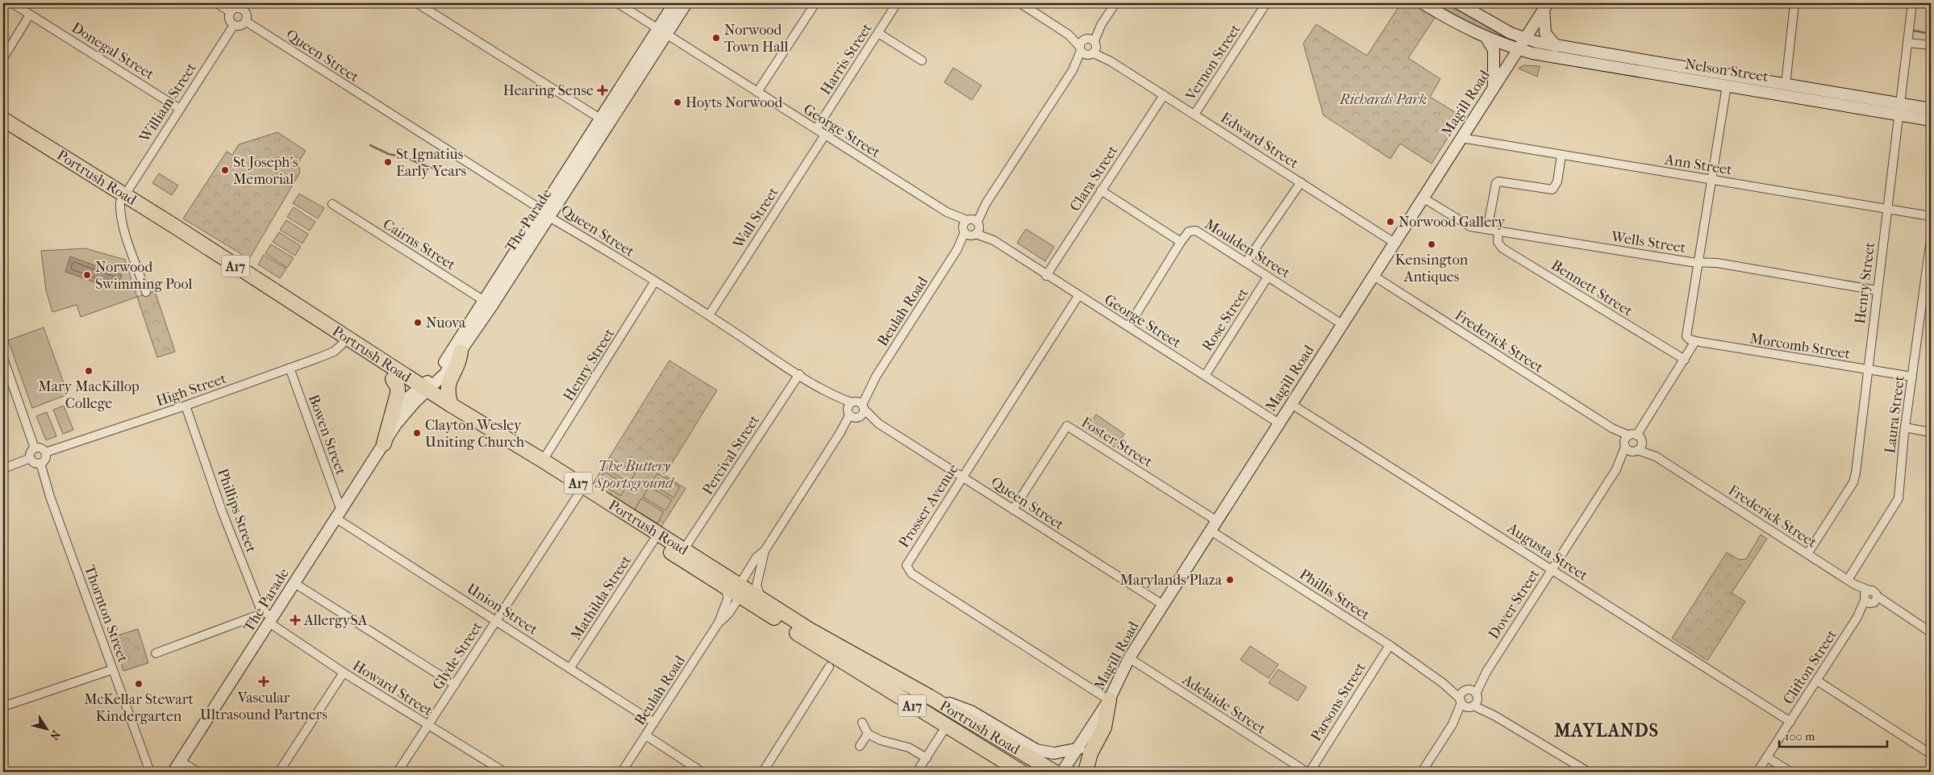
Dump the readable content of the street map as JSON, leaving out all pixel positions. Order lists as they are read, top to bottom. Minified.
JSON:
{"streets":{"highway":["Portrush Road","A17"],"main road":["Nelson Street","Magill Road","The Parade"],"street":["Donegal Street","Queen Street","Harris Street","Vernon Street","William Street","George Street","Edward Street","Ann Street","Clara Street","Wall Street","Wells Street","Cairns Street","Moulden Street","Henry Street","Bennett Street","Beulah Road","Rose Street","Frederick Street","Morcomb Street","High Street","Laura Street","Bowen Street","Foster Street","Percival Street","Prosser Avenue","Phillips Street","Augusta Street","Phillis Street","Mathilda Street","Dover Street","Union Street","Thornton Street","Glyde Street","Clifton Street","Howard Street","Parsons Street","Adelaide Street"]},"crossings":[["Donegal Street","William Street"],["Queen Street","William Street"],["Queen Street","Magill Road"],["Queen Street","Wall Street"],["Queen Street","The Parade"],["Queen Street","Henry Street"],["Queen Street","Beulah Road"],["Queen Street","Foster Street"],["Queen Street","Percival Street"],["Queen Street","Prosser Avenue"],["Harris Street","George Street"],["Vernon Street","Edward Street"],["Nelson Street","Magill Road"],["Nelson Street","Henry Street"],["William Street","Portrush Road"],["Magill Road","George Street"],["Magill Road","Edward Street"],["Magill Road","Ann Street"],["Magill Road","Wells Street"],["Magill Road","Moulden Street"],["Magill Road","Frederick Street"],["Magill Road","Foster Street"],["Magill Road","Prosser Avenue"],["Magill Road","Augusta Street"],["Magill Road","Phillis Street"],["Magill Road","Adelaide Street"],["George Street","Clara Street"],["George Street","Wall Street"],["George Street","The Parade"],["George Street","Beulah Road"],["George Street","Rose Street"],["George Street","Prosser Avenue"],["Edward Street","Clara Street"],["Edward Street","Beulah Road"],["Ann Street","Henry Street"],["Portrush Road","The Parade"],["Portrush Road","Henry Street"],["Portrush Road","Beulah Road"],["Portrush Road","High Street"],["Portrush Road","Percival Street"],["Portrush Road","Mathilda Street"],["Portrush Road","Glyde Street"],["The Parade","Cairns Street"],["The Parade","Bowen Street"],["The Parade","Phillips Street"],["The Parade","Union Street"],["The Parade","Howard Street"],["Wells Street","Henry Street"],["Wells Street","Bennett Street"],["Wells Street","Morcomb Street"],["Moulden Street","Rose Street"],["Henry Street","Frederick Street"],["Henry Street","Morcomb Street"],["Bennett Street","Dover Street"],["Beulah Road","Union Street"],["Frederick Street","Laura Street"],["Frederick Street","Dover Street"],["Frederick Street","Clifton Street"],["Morcomb Street","Laura Street"],["Morcomb Street","Dover Street"],["High Street","Bowen Street"],["High Street","Phillips Street"],["High Street","Thornton Street"],["Bowen Street","Union Street"],["Foster Street","Phillis Street"],["Phillips Street","Howard Street"],["Augusta Street","Dover Street"],["Augusta Street","Clifton Street"],["Phillis Street","Dover Street"],["Phillis Street","Parsons Street"],["Mathilda Street","Union Street"],["Union Street","Glyde Street"],["Glyde Street","Howard Street"],["Parsons Street","Adelaide Street"]],"districts":["MAYLANDS"],"parks":["Richards Park","The Buttery Sportsground"],"places":{"other":["Norwood Town Hall","Hoyts Norwood","St Ignatius Early Years","St Joseph's Memorial","Norwood Gallery","Kensington Antiques","Norwood Swimming Pool","Nuova","Mary MacKillop College","Clayton Wesley Uniting Church","Marylands Plaza","McKellar Stewart Kindergarten"],"health":["Hearing Sense","AllergySA","Vascular Ultrasound Partners"]},"scale_bar":"100 m","north":"bottom right"}
